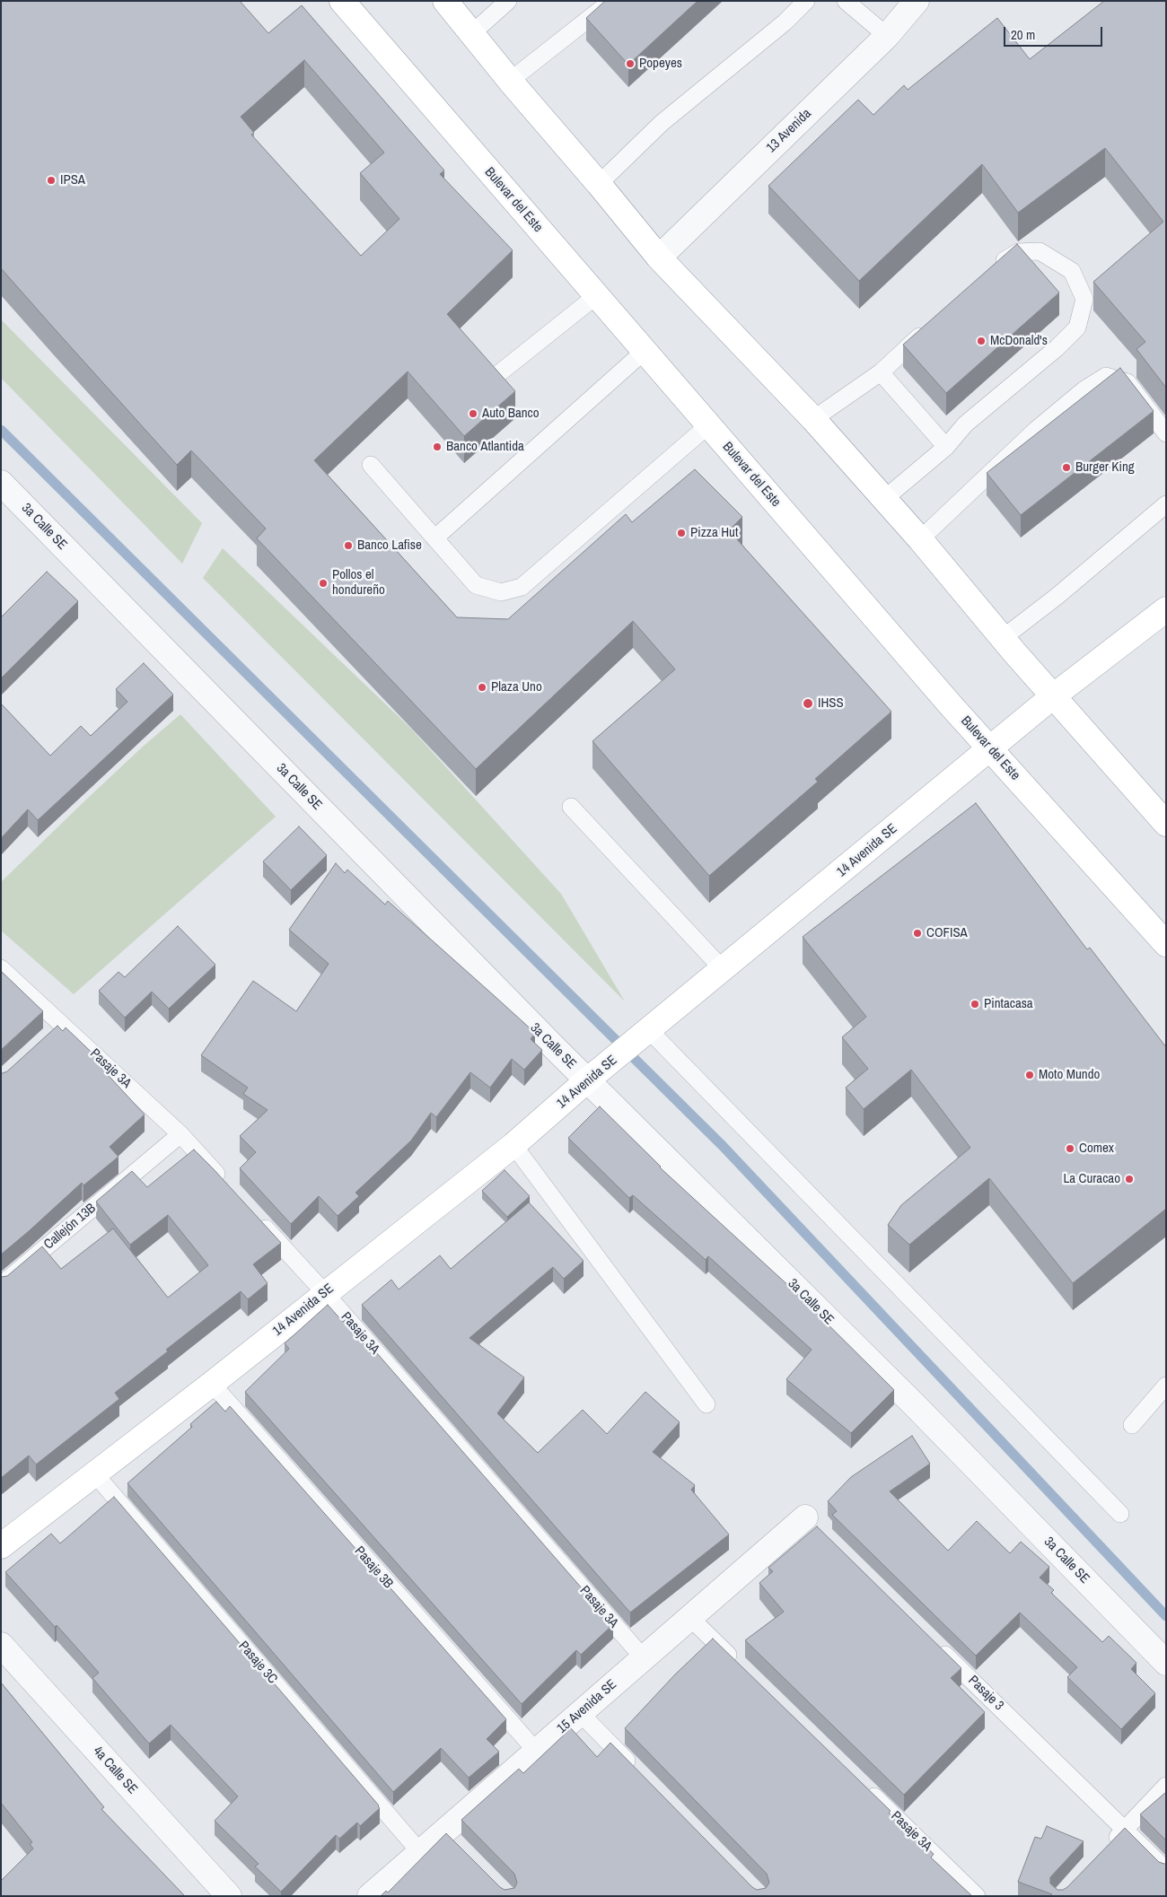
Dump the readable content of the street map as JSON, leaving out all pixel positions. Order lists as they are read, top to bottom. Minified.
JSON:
{"streets":{"main road":["Bulevar del Este","14 Avenida SE"],"street":["13 Avenida","3a Calle SE","15 Avenida SE","4a Calle SE"],"lane":["Pasaje 3A","Callejón 13B","Pasaje 3B","Pasaje 3C","Pasaje 3"]},"crossings":[["Bulevar del Este","14 Avenida SE"],["3a Calle SE","14 Avenida SE"],["14 Avenida SE","Pasaje 3A"],["14 Avenida SE","Pasaje 3B"],["14 Avenida SE","Pasaje 3C"],["Pasaje 3A","Callejón 13B"],["Pasaje 3A","15 Avenida SE"],["Pasaje 3B","15 Avenida SE"],["Pasaje 3C","15 Avenida SE"]],"places":["Popeyes","IPSA","McDonald's","Auto Banco","Banco Atlantida","Burger King","Pizza Hut","Banco Lafise","Pollos el hondureño","Plaza Uno","IHSS","COFISA","Pintacasa","Moto Mundo","Comex","La Curacao"],"scale_bar":"20 m"}
